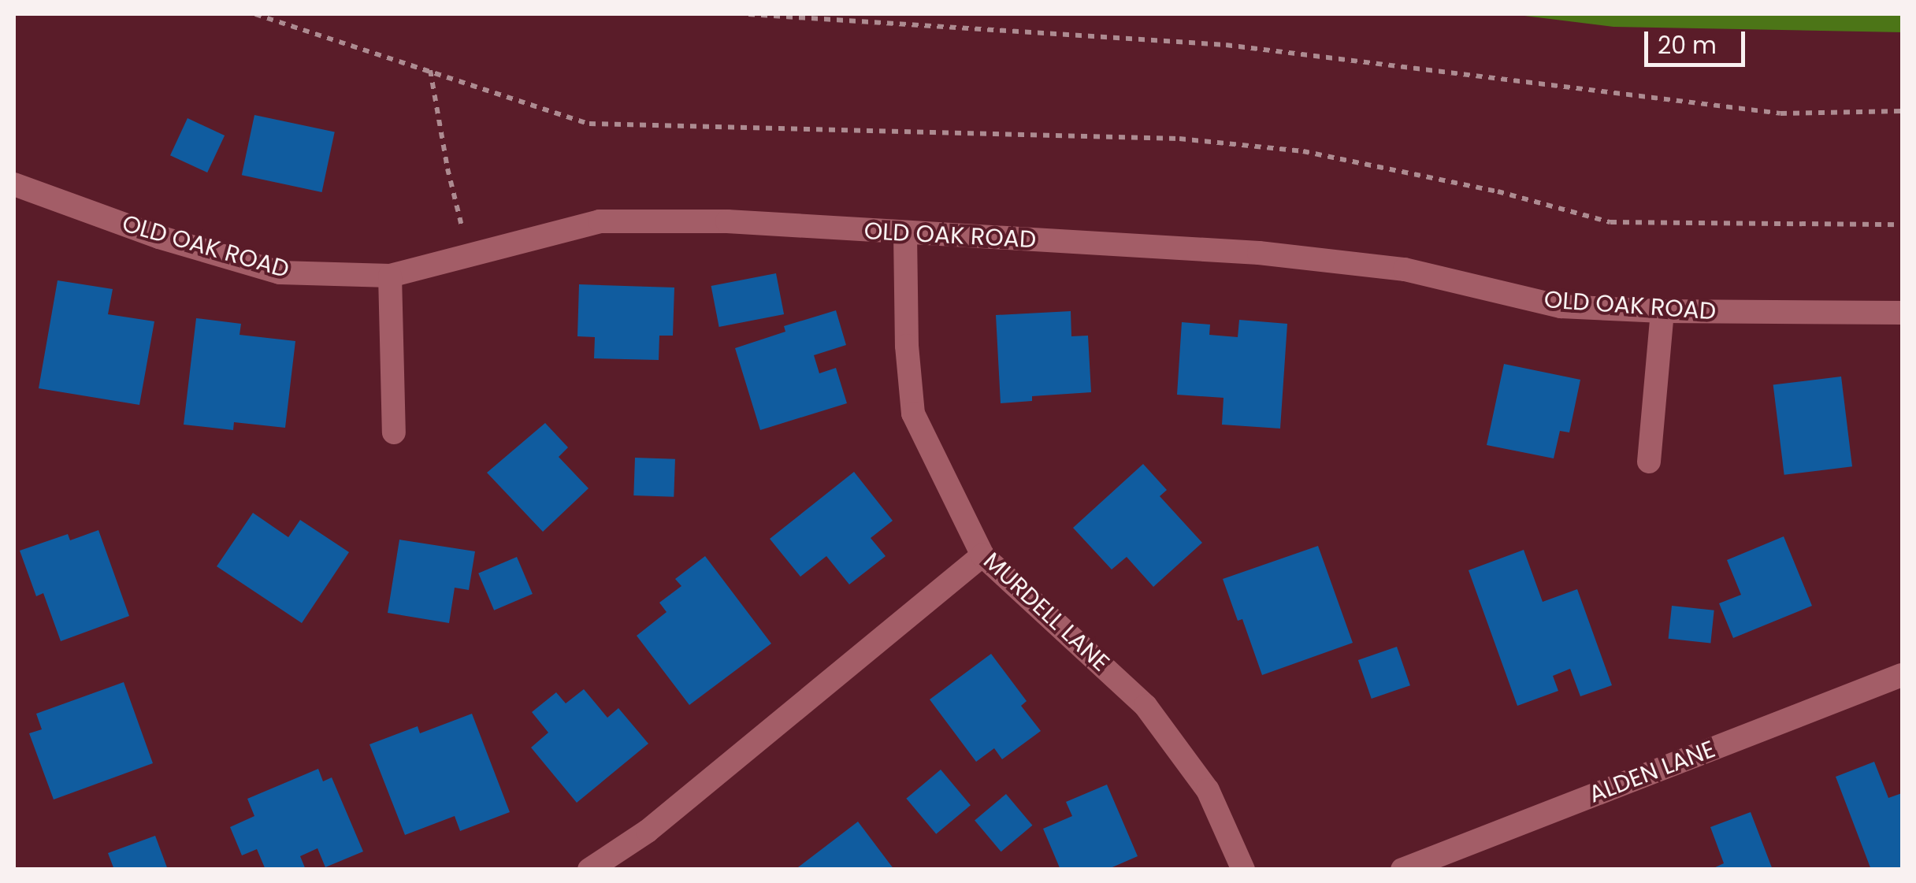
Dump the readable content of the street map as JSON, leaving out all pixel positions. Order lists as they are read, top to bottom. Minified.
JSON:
{"streets":{"street":["OLD OAK ROAD","MURDELL LANE","ALDEN LANE"]},"crossings":[["OLD OAK ROAD","MURDELL LANE"]],"scale_bar":"20 m"}
